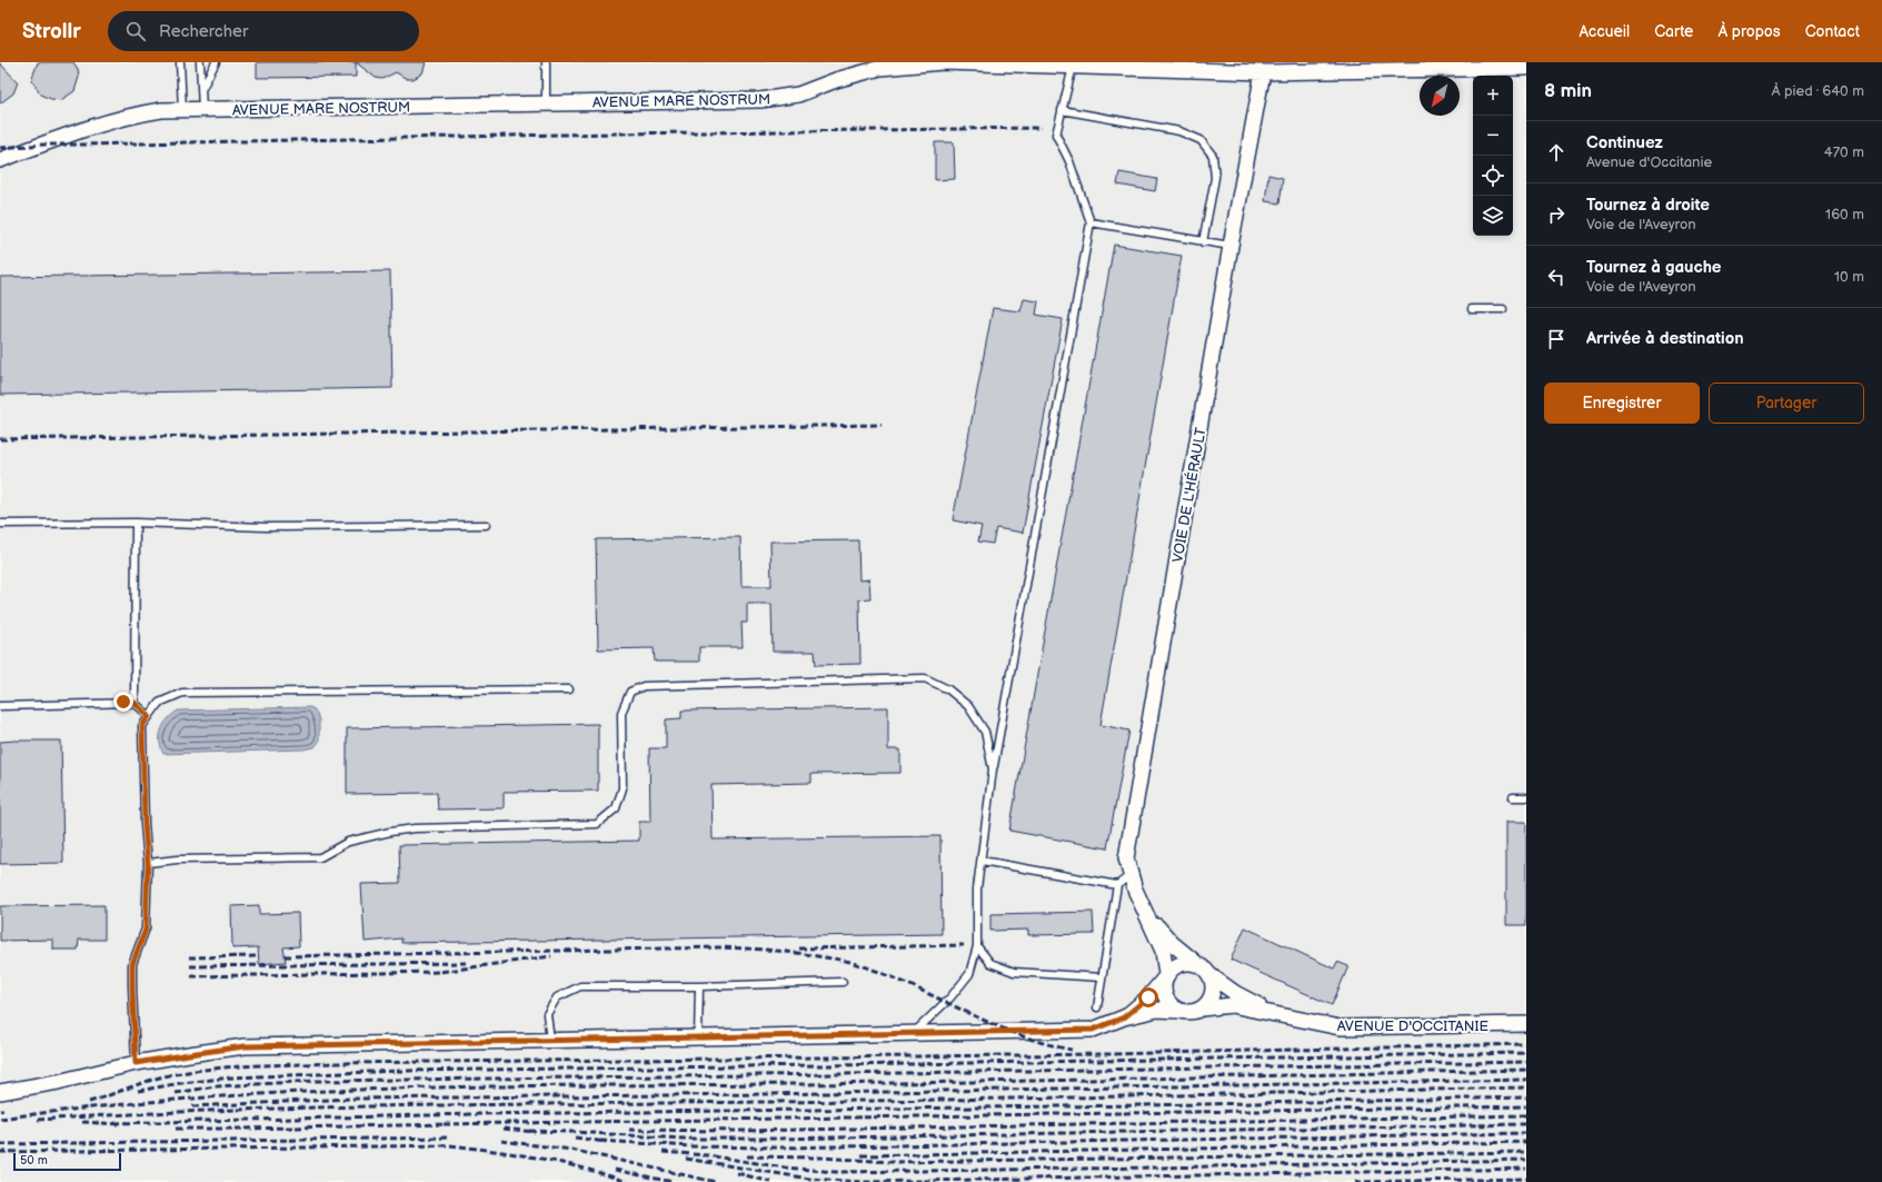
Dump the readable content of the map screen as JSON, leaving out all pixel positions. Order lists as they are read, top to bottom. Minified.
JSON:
{"streets":{"street":["AVENUE MARE NOSTRUM","VOIE DE L'HÉRAULT","AVENUE D'OCCITANIE"]},"crossings":[["AVENUE MARE NOSTRUM","VOIE DE L'HÉRAULT"]],"scale_bar":"50 m","north":"bottom left","page":{"header":"Strollr","search":"Rechercher","nav":["Accueil","Carte","À propos","Contact"],"heading":["8 min","À pied · 640 m"],"map_buttons":["+","−"],"list":[["Continuez","Avenue d'Occitanie","470 m"],["Tournez à droite","Voie de l'Aveyron","160 m"],["Tournez à gauche","Voie de l'Aveyron","10 m"],"Arrivée à destination"],"buttons":["Enregistrer","Partager"],"scale":"50 m"}}
